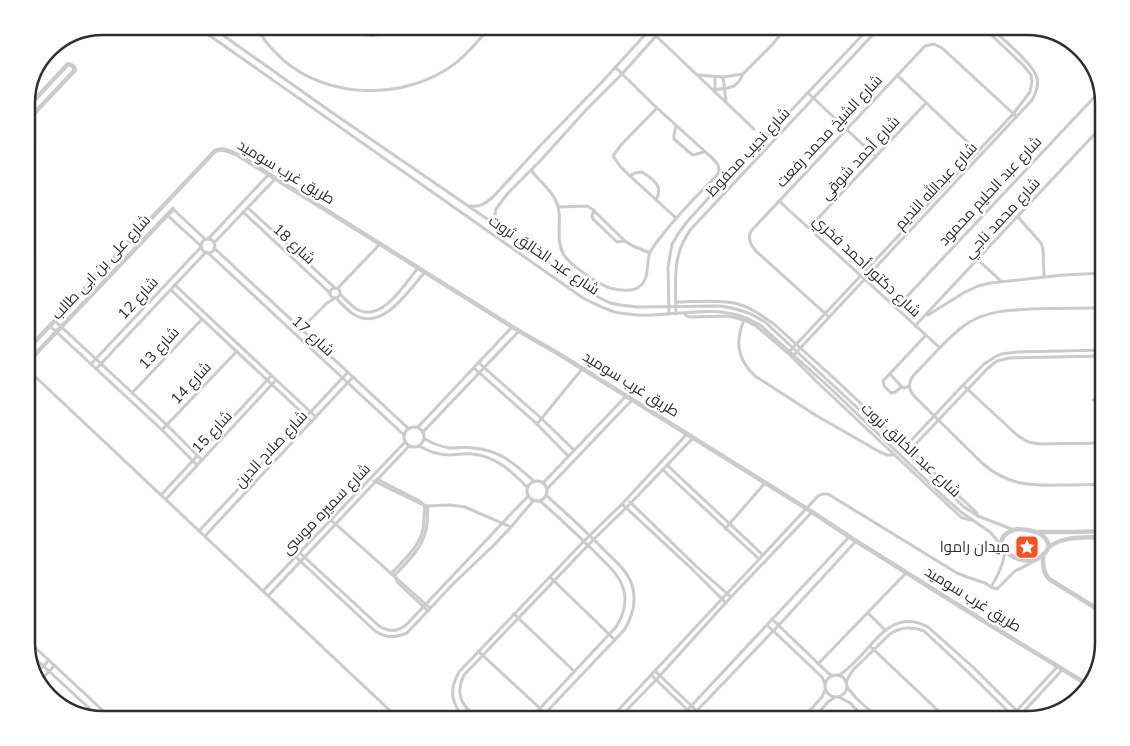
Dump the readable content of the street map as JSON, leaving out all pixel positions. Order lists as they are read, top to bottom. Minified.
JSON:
{"streets":{"street":["شارع الشيخ محمد رفعت","شارع نجيب محفوظ","شارع أحمد شوقي","طريق غرب سوميد","شارع عبدالله النديم","شارع عبد الحليم محمود","شارع محمد ناجي","شارع 18","شارع عبد الخالق ثروت","شارع دكتور أحمد فخري","شارع على بن ابى طالب","شارع 12","شارع 17","شارع 13","شارع 14","شارع 15","شارع صلاح الدين","شارع سميره موسى"]},"crossings":[["شارع الشيخ محمد رفعت","شارع عبدالله النديم"],["شارع الشيخ محمد رفعت","شارع دكتور أحمد فخري"],["شارع نجيب محفوظ","شارع عبد الخالق ثروت"],["شارع أحمد شوقي","شارع دكتور أحمد فخري"],["طريق غرب سوميد","شارع على بن ابى طالب"],["شارع عبدالله النديم","شارع عبد الخالق ثروت"],["شارع عبدالله النديم","شارع دكتور أحمد فخري"],["شارع عبد الحليم محمود","شارع دكتور أحمد فخري"],["شارع محمد ناجي","شارع دكتور أحمد فخري"],["شارع 12","شارع 17"],["شارع 17","شارع صلاح الدين"],["شارع 17","شارع سميره موسى"]],"places":{"place":["ميدان راموا"]}}
